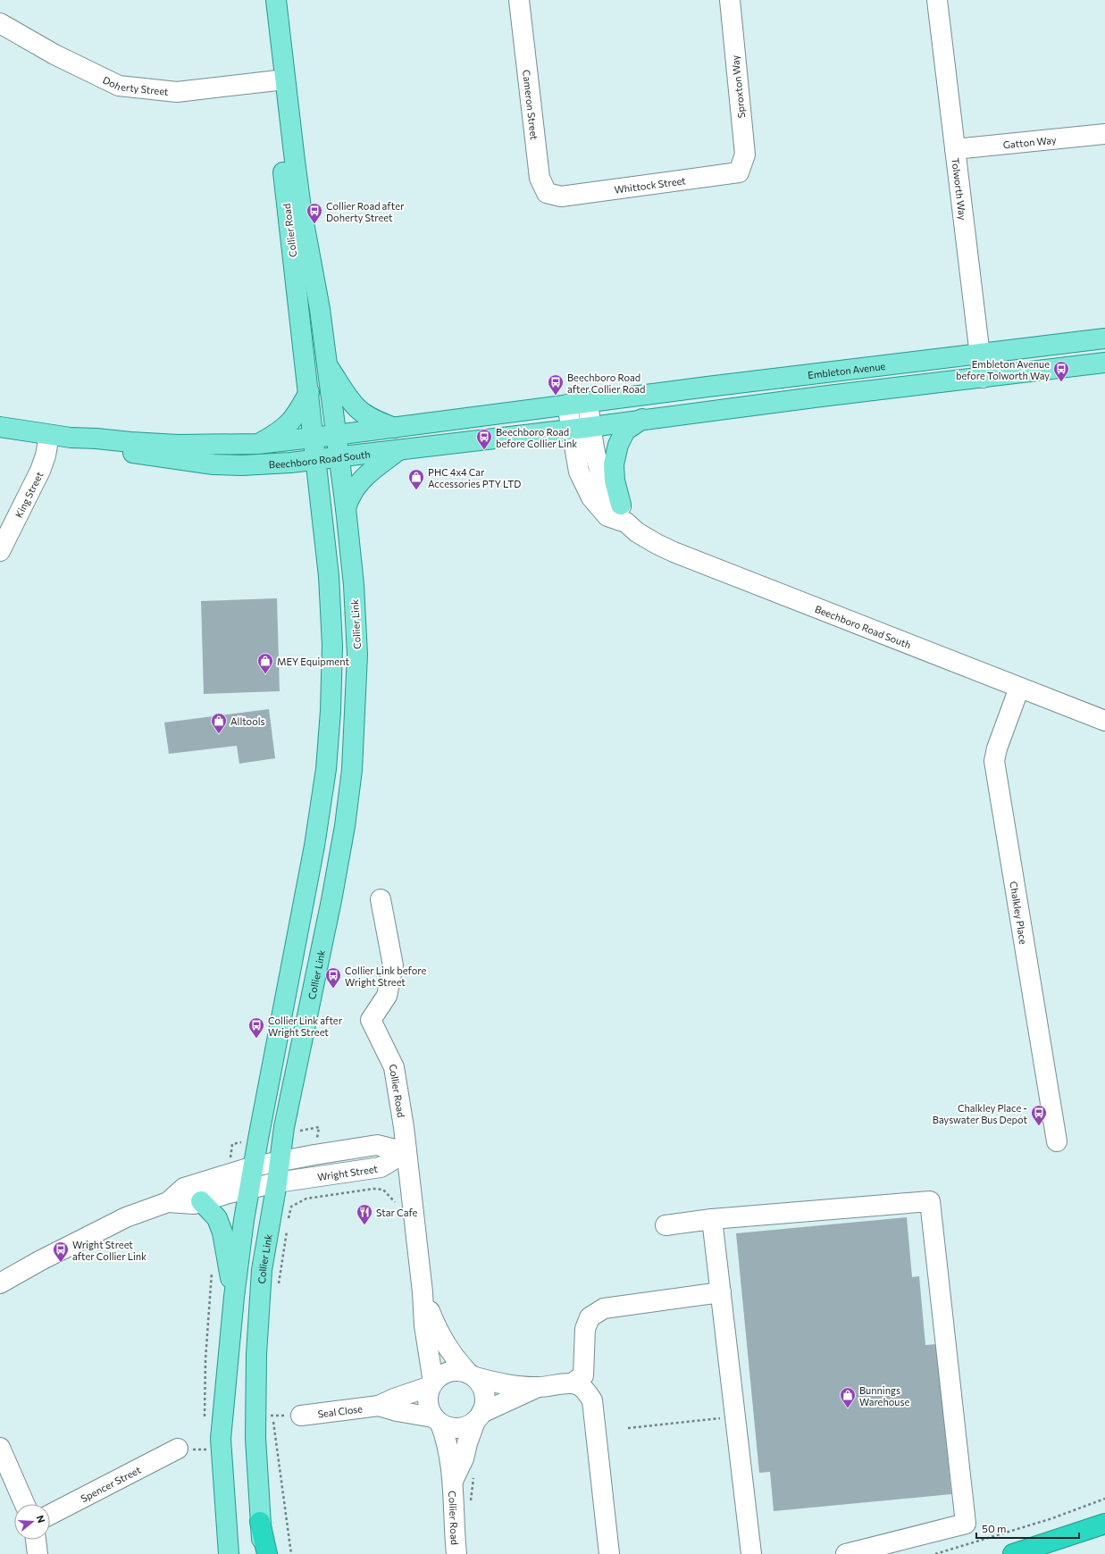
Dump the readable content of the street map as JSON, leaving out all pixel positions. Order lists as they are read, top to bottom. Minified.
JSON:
{"streets":{"main road":["Collier Road","Embleton Avenue","Beechboro Road South","Collier Link"],"street":["Doherty Street","Sproxton Way","Cameron Street","Gatton Way","Whittock Street","Tolworth Way","King Street","Chalkley Place","Wright Street","Seal Close","Spencer Street"]},"crossings":[["Doherty Street","Collier Road"],["Sproxton Way","Whittock Street"],["Cameron Street","Whittock Street"],["Gatton Way","Tolworth Way"],["Tolworth Way","Embleton Avenue"],["Collier Road","Beechboro Road South"],["Collier Road","Collier Link"],["Collier Road","Wright Street"],["Collier Road","Seal Close"],["Embleton Avenue","Beechboro Road South"],["Beechboro Road South","King Street"],["Beechboro Road South","Collier Link"],["Beechboro Road South","Chalkley Place"],["Collier Link","Wright Street"]],"places":{"bus stop":["Collier Road after Doherty Street","Embleton Avenue before Tolworth Way","Beechboro Road after Collier Road","Beechboro Road before Collier Link","Collier Link before Wright Street","Collier Link after Wright Street","Chalkley Place - Bayswater Bus Depot","Wright Street after Collier Link"],"shop":["PHC 4x4 Car Accessories PTY LTD","MEY Equipment","Alltools","Bunnings Warehouse"],"restaurant":["Star Cafe"]},"scale_bar":"50 m","north":"right"}
